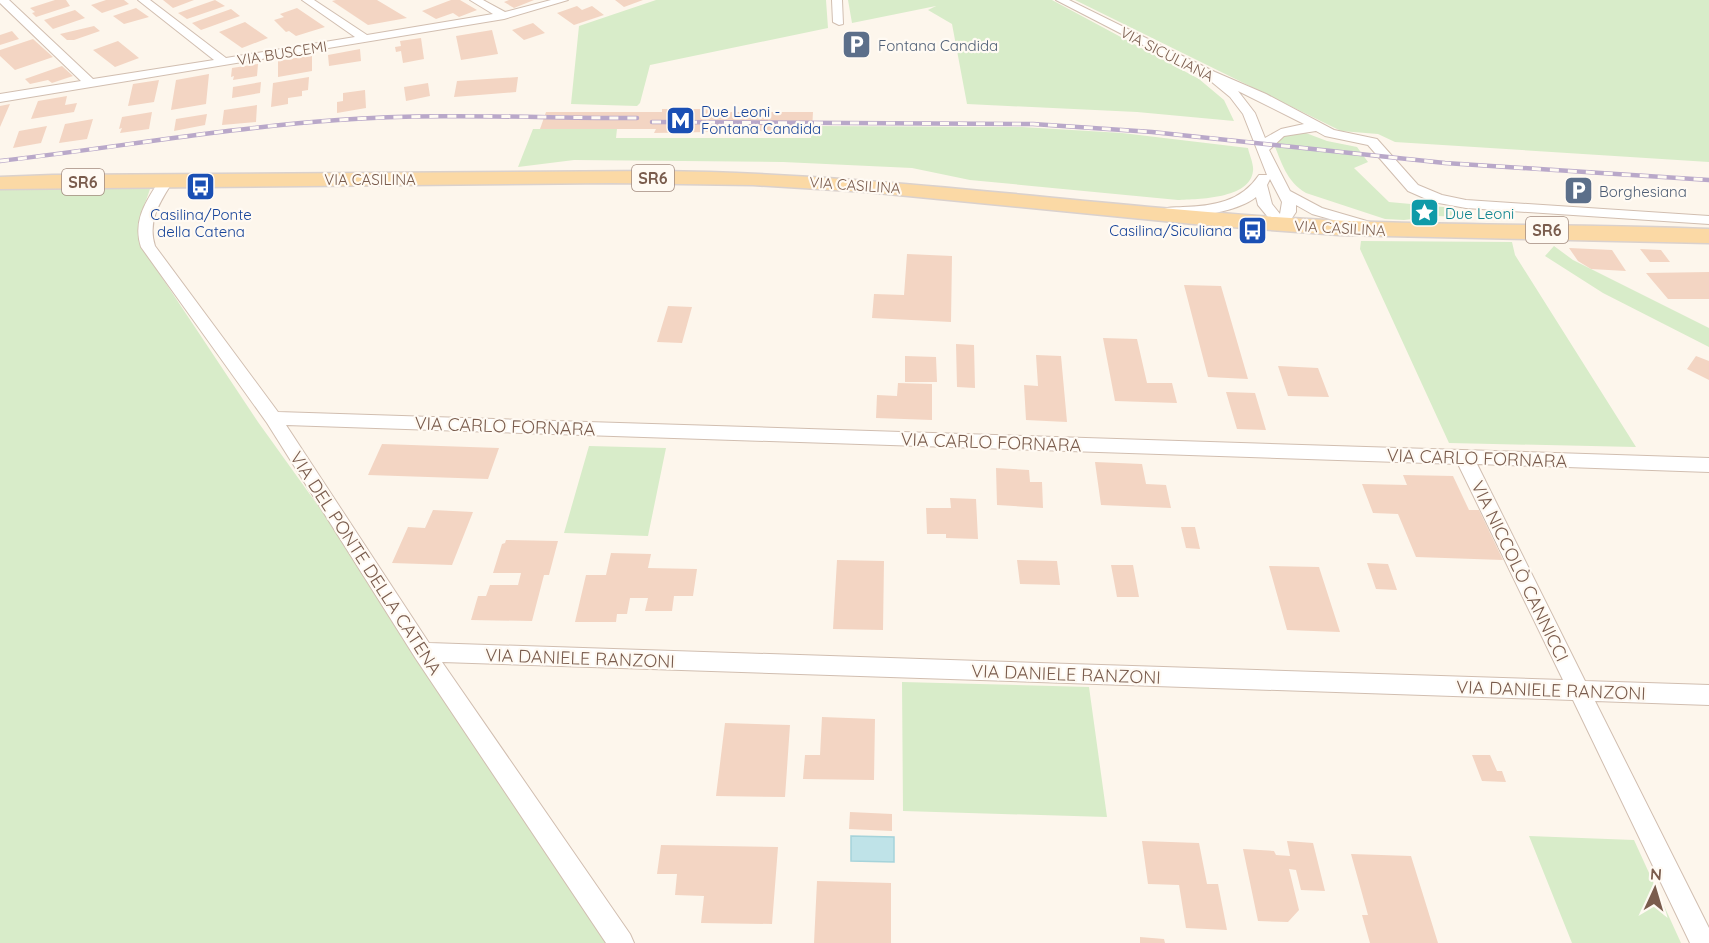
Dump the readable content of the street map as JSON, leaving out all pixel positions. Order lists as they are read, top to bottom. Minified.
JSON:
{"streets":{"main road":["SR6","VIA CASILINA"],"street":["VIA BUSCEMI","VIA SICULIANA","VIA CARLO FORNARA","VIA DEL PONTE DELLA CATENA","VIA NICCOLÒ CANNICCI","VIA DANIELE RANZONI"]},"crossings":[["VIA CASILINA","VIA DEL PONTE DELLA CATENA"],["VIA CARLO FORNARA","VIA DEL PONTE DELLA CATENA"],["VIA CARLO FORNARA","VIA NICCOLÒ CANNICCI"],["VIA DEL PONTE DELLA CATENA","VIA DANIELE RANZONI"],["VIA NICCOLÒ CANNICCI","VIA DANIELE RANZONI"]],"places":{"parking":["Fontana Candida","Borghesiana"],"metro station":["Due Leoni - Fontana Candida"],"bus stop":["Casilina/Ponte della Catena","Casilina/Siculiana"],"place":["Due Leoni"]},"north":"top"}
